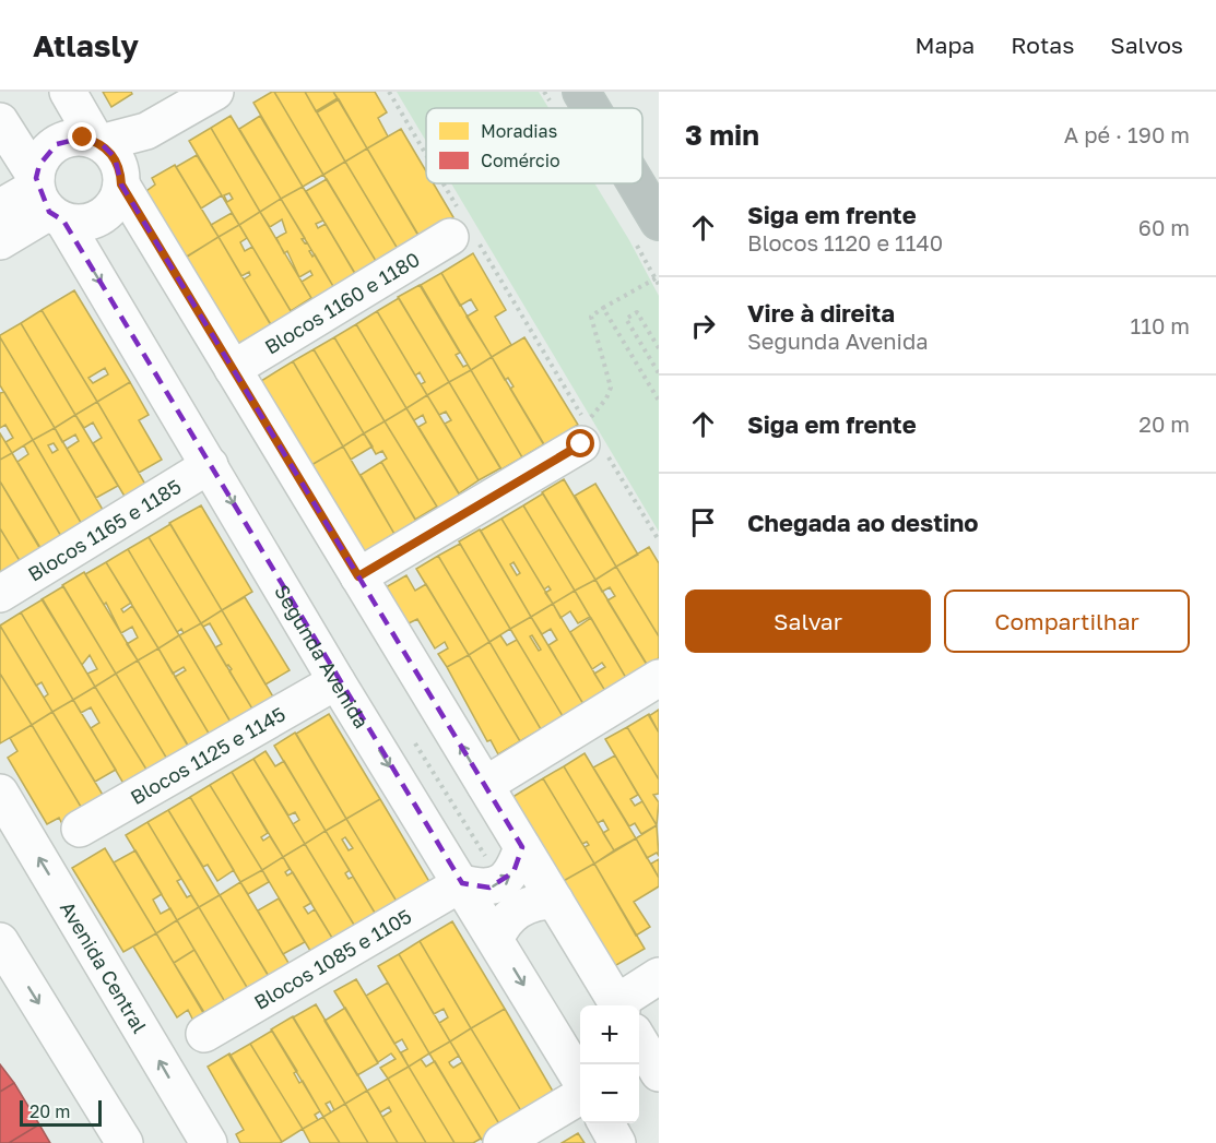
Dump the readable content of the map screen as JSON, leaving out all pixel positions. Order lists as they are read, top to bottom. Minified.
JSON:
{"streets":{"street":["Blocos 1160 e 1180","Blocos 1165 e 1185","Segunda Avenida","Blocos 1125 e 1145","Blocos 1085 e 1105","Avenida Central"]},"crossings":[["Blocos 1165 e 1185","Segunda Avenida"],["Segunda Avenida","Blocos 1125 e 1145"],["Segunda Avenida","Blocos 1085 e 1105"]],"legend":["Moradias","Comércio"],"scale_bar":"20 m","page":{"header":"Atlasly","nav":["Mapa","Rotas","Salvos"],"heading":["3 min","A pé · 190 m"],"list":[["Siga em frente","Blocos 1120 e 1140","60 m"],["Vire à direita","Segunda Avenida","110 m"],["Siga em frente","20 m"],"Chegada ao destino"],"buttons":["Salvar","Compartilhar"],"map_buttons":["+","−"],"scale":"20 m"}}
